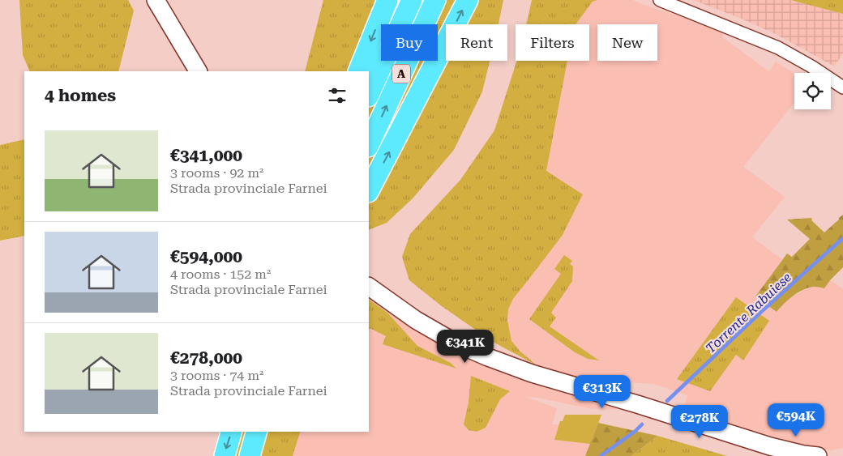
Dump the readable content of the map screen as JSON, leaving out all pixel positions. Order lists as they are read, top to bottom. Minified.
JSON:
{"streets":{"highway":["A"]},"water":["Torrente Rabuiese"],"page":{"chip":["Buy","Rent","Filters","New"],"heading":"4 homes","list":[{"name":"€341,000","note":"3 rooms · 92 m² · Strada provinciale Farnei"},{"name":"€594,000","note":"4 rooms · 152 m² · Strada provinciale Farnei"},{"name":"€278,000","note":"3 rooms · 74 m² · Strada provinciale Farnei"}],"price":["€341K","€313K","€594K","€278K"]}}
